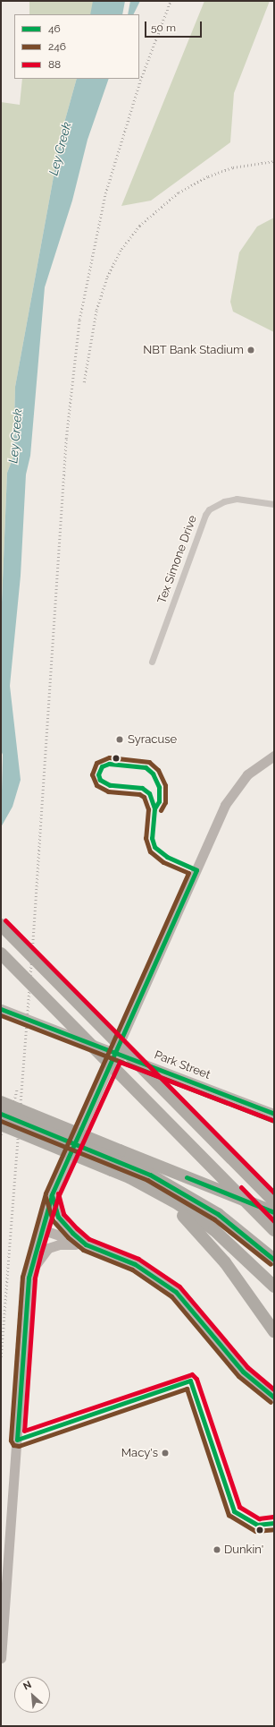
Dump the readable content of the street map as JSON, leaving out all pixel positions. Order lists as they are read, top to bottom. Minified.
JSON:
{"streets":{"street":["Tex Simone Drive","Park Street"]},"water":["Ley Creek"],"places":["NBT Bank Stadium","Syracuse","Macy's","Dunkin'"],"lines":["transit line 246","transit line 46","transit line 88"],"legend":["46","246","88"],"scale_bar":"50 m","north":"top left"}
